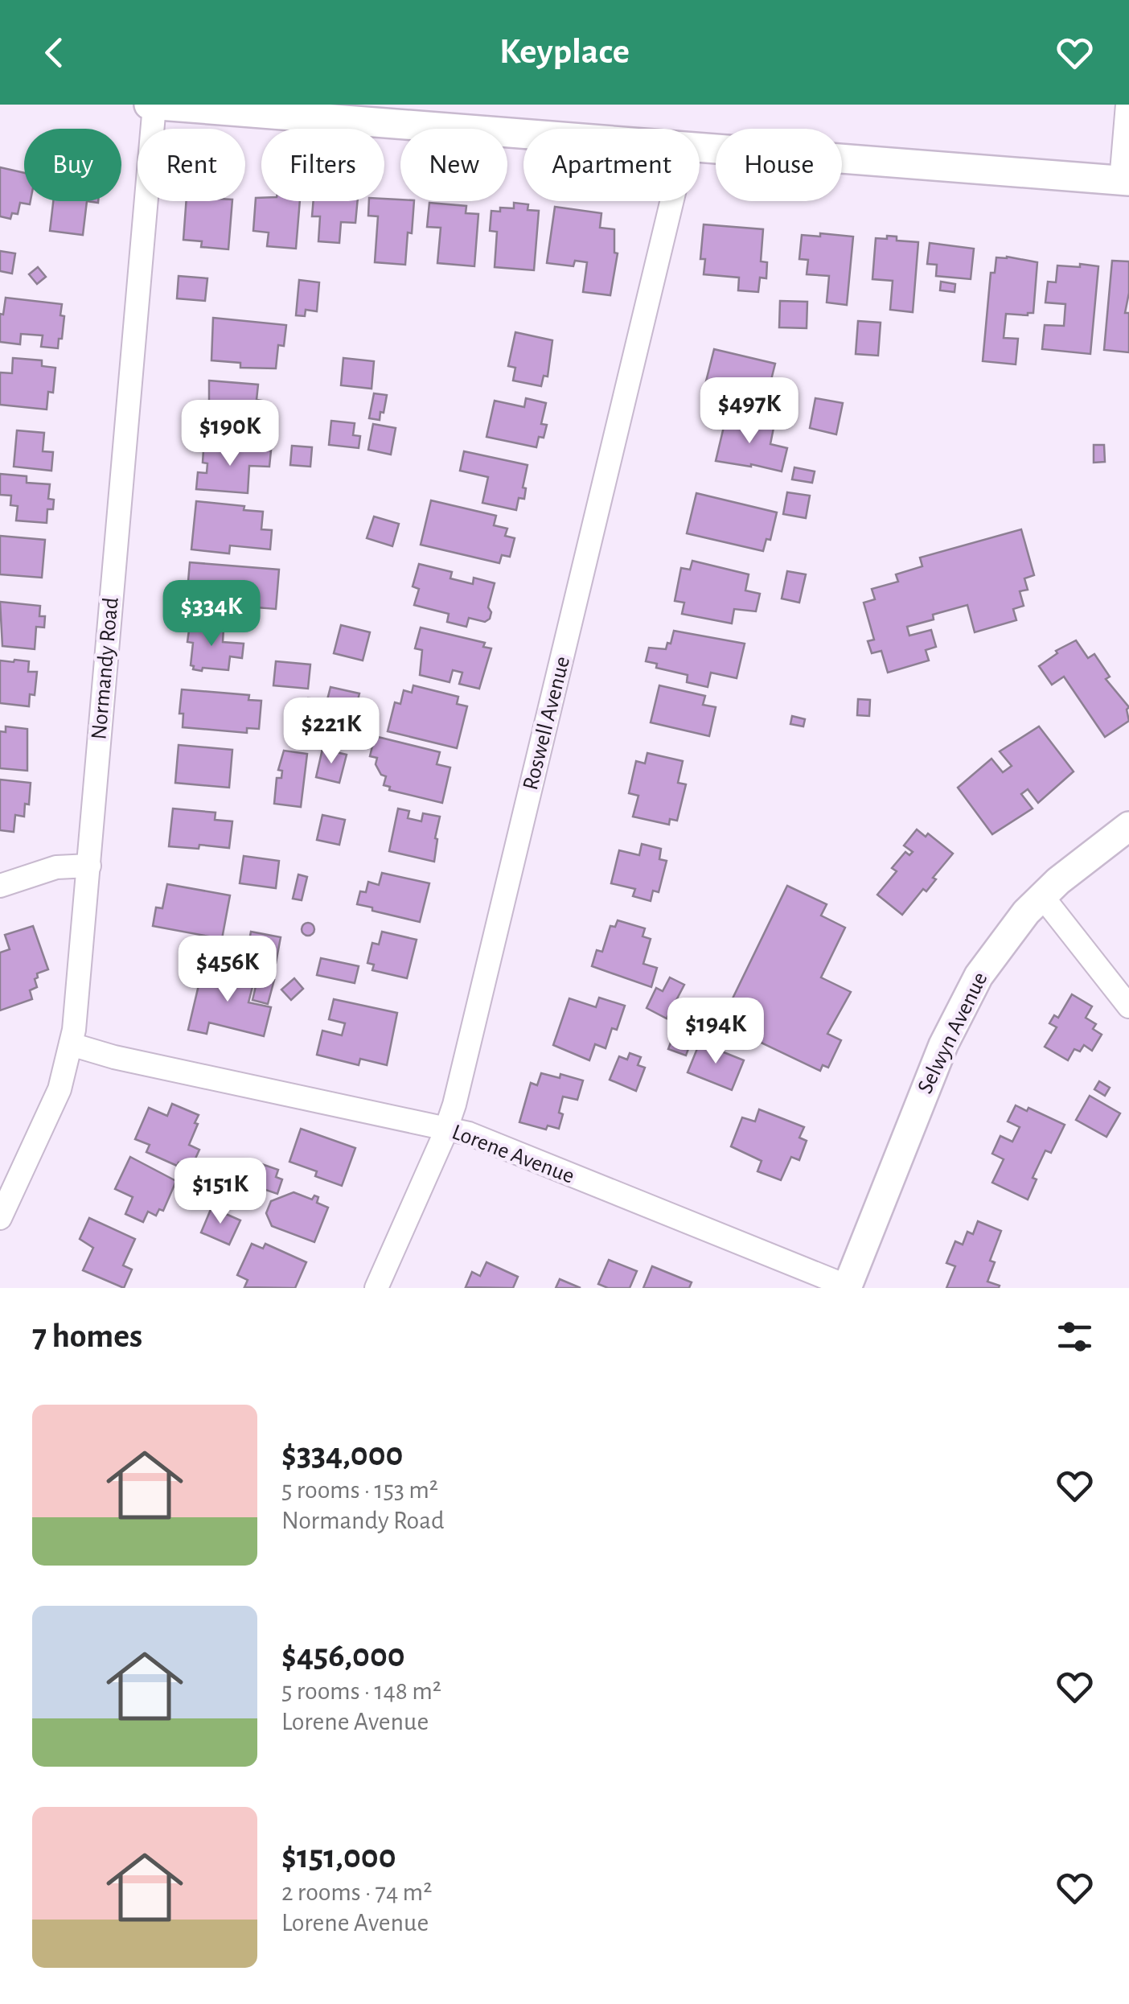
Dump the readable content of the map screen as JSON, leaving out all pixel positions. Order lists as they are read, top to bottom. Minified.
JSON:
{"streets":{"street":["Normandy Road","Roswell Avenue","Selwyn Avenue","Lorene Avenue"]},"crossings":[["Normandy Road","Lorene Avenue"],["Roswell Avenue","Lorene Avenue"],["Selwyn Avenue","Lorene Avenue"]],"page":{"header":"Keyplace","chip":["Buy","Rent","Filters","New","Apartment","House"],"price":["$497K","$190K","$334K","$221K","$456K","$194K","$151K"],"heading":"7 homes","list":[{"name":"$334,000","note":"5 rooms · 153 m² · Normandy Road"},{"name":"$456,000","note":"5 rooms · 148 m² · Lorene Avenue"},{"name":"$151,000","note":"2 rooms · 74 m² · Lorene Avenue"}]}}
